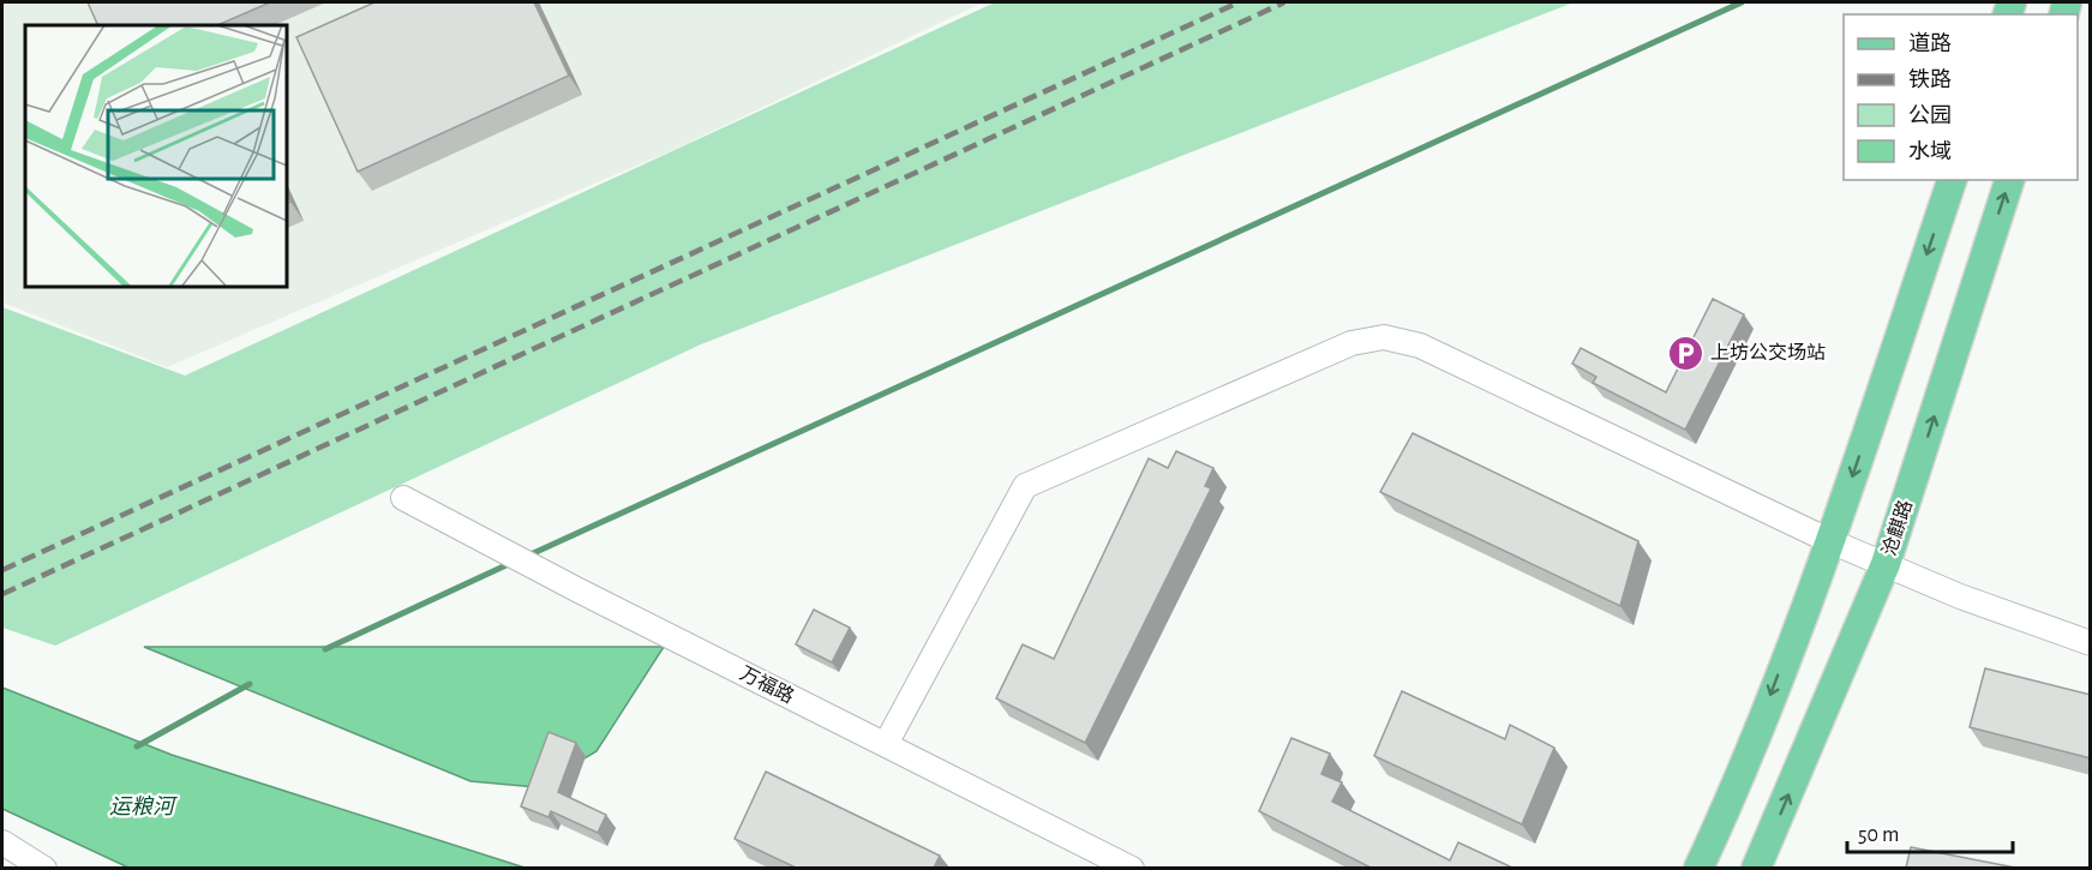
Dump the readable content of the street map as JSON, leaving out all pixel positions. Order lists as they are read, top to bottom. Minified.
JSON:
{"streets":{"main road":["沧麒路"],"street":["万福路"]},"water":["运粮河"],"places":{"parking":["上坊公交场站"]},"legend":["道路","铁路","公园","水域"],"scale_bar":"50 m"}
